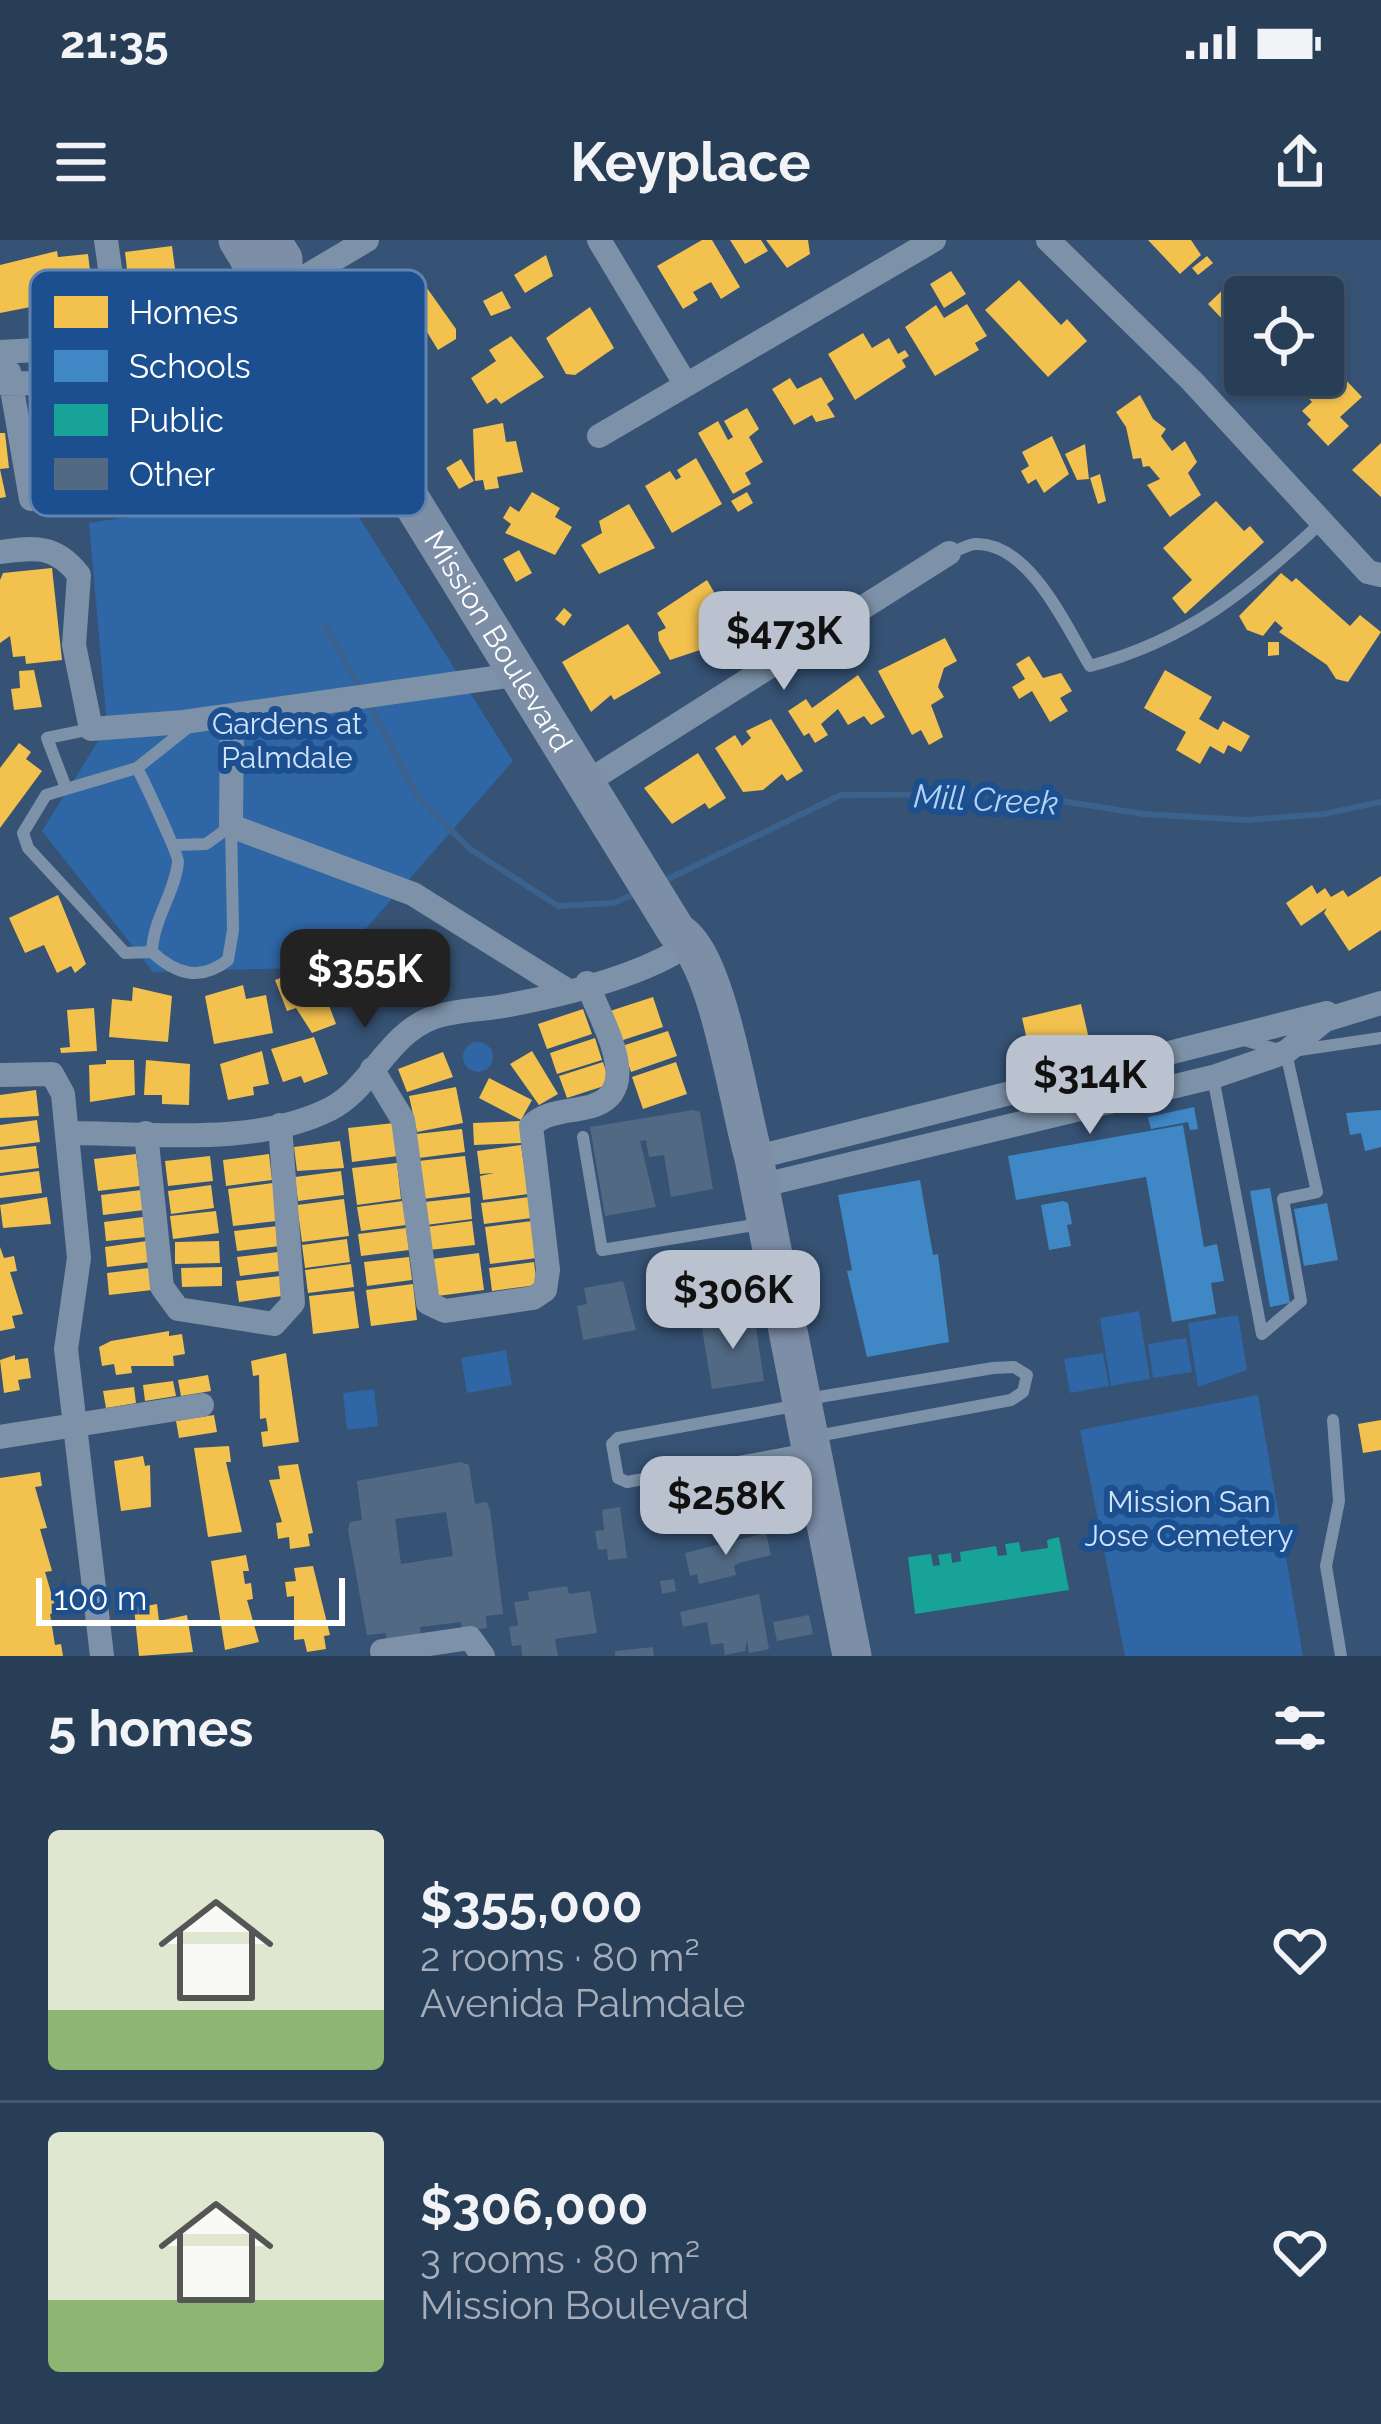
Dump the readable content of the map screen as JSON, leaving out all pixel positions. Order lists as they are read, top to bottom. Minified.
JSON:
{"streets":{"main road":["Mission Boulevard"]},"water":["Mill Creek"],"parks":["Gardens at Palmdale","Mission San Jose Cemetery"],"legend":["Homes","Schools","Public","Other"],"scale_bar":"100 m","page":{"status":"21:35","header":"Keyplace","price":["$473K","$355K","$314K","$306K","$258K"],"scale":"100 m","heading":"5 homes","list":[{"name":"$355,000","note":"2 rooms · 80 m² · Avenida Palmdale"},{"name":"$306,000","note":"3 rooms · 80 m² · Mission Boulevard"}]}}
